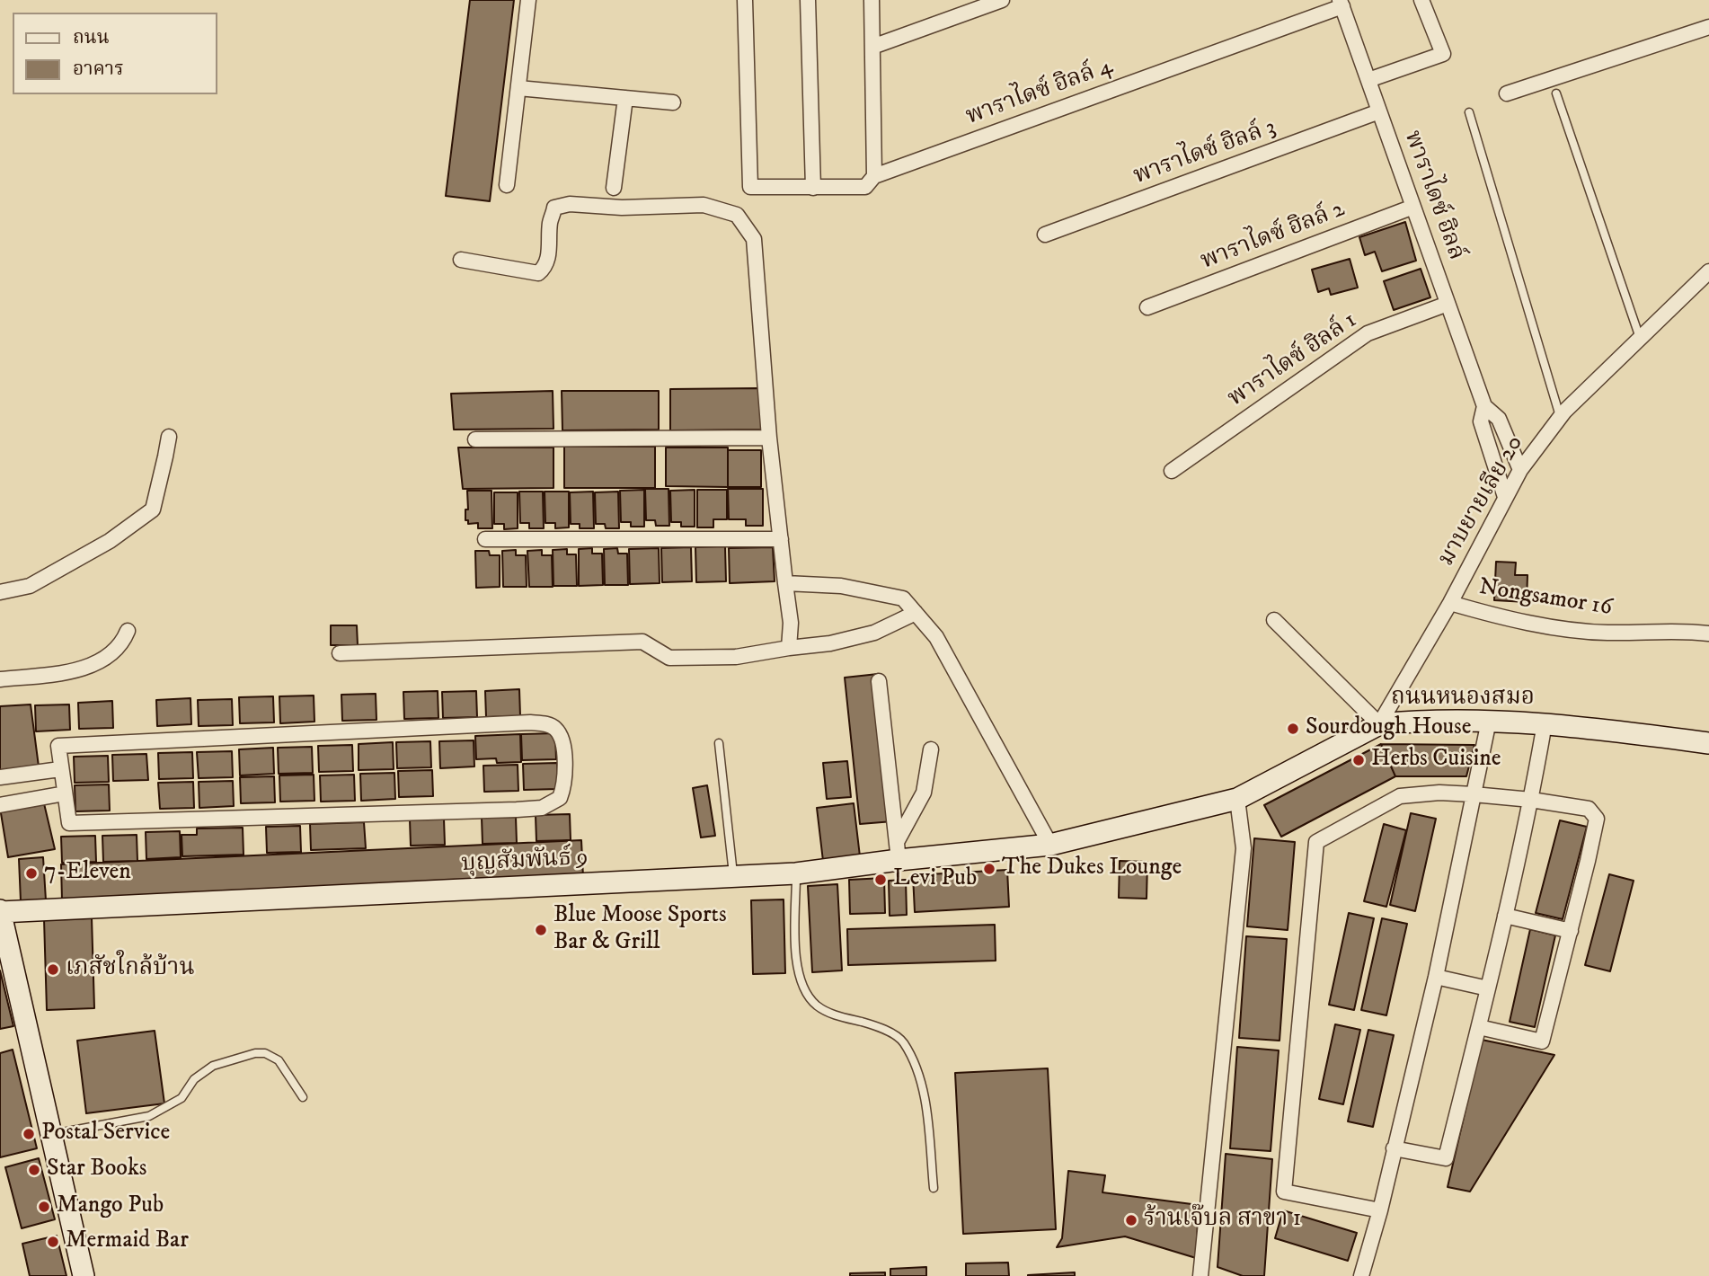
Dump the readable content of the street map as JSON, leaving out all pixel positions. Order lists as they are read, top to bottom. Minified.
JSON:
{"streets":{"street":["พาราไดซ์ ฮิลล์ 4","พาราไดซ์ ฮิลล์ 3","พาราไดซ์ ฮิลล์","พาราไดซ์ ฮิลล์ 2","พาราไดซ์ ฮิลล์ 1","มาบยายเลีย 20","Nongsamor 16","ถนนหนองสมอ","บุญสัมพันธ์ 9"]},"crossings":[["พาราไดซ์ ฮิลล์ 4","พาราไดซ์ ฮิลล์"],["พาราไดซ์ ฮิลล์ 3","พาราไดซ์ ฮิลล์"],["พาราไดซ์ ฮิลล์","พาราไดซ์ ฮิลล์ 2"],["พาราไดซ์ ฮิลล์","พาราไดซ์ ฮิลล์ 1"],["พาราไดซ์ ฮิลล์","มาบยายเลีย 20"],["มาบยายเลีย 20","Nongsamor 16"],["มาบยายเลีย 20","ถนนหนองสมอ"],["ถนนหนองสมอ","บุญสัมพันธ์ 9"]],"places":["Sourdough House","Herbs Cuisine","The Dukes Lounge","7-Eleven","Levi Pub","Blue Moose Sports Bar & Grill","เภสัชใกล้บ้าน","Postal Service","Star Books","Mango Pub","ร้านเจ๊บล สาขา 1","Mermaid Bar"],"legend":["ถนน","อาคาร"]}
